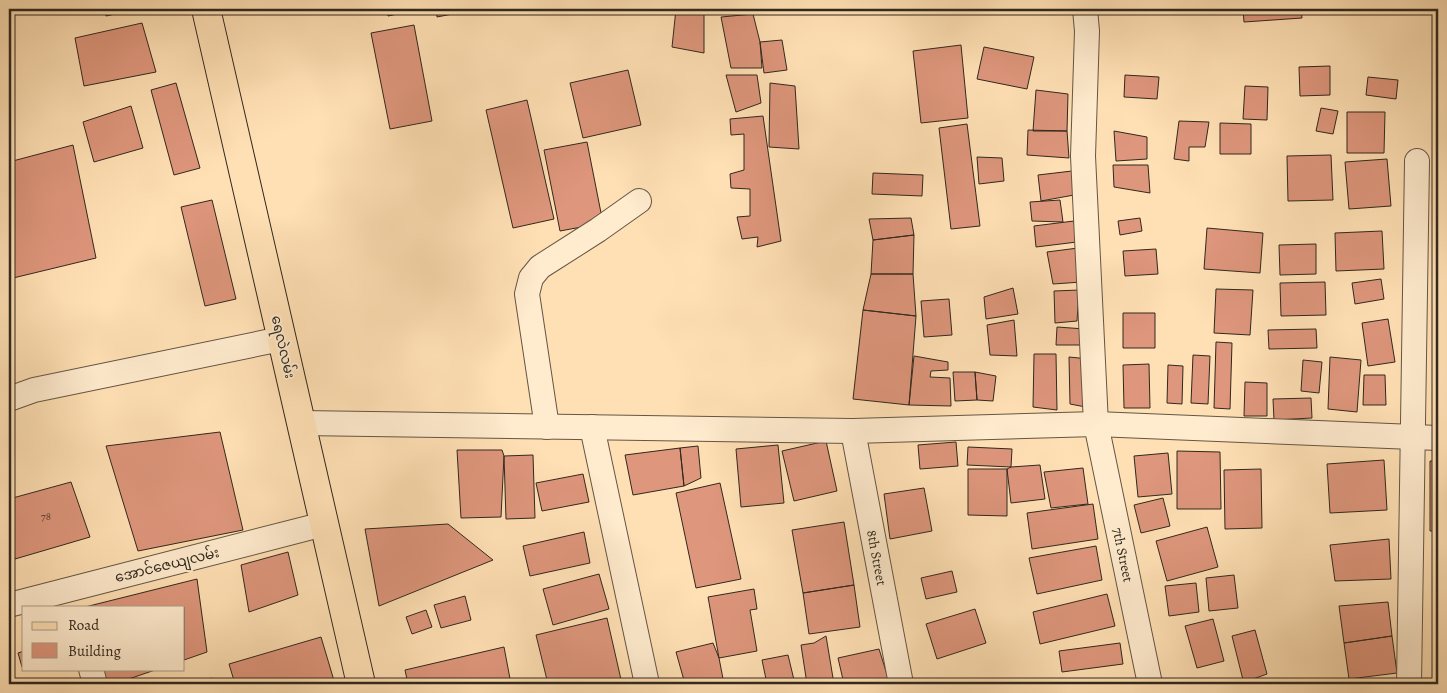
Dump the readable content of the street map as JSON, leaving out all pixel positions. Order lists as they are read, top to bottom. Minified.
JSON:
{"streets":{"main road":["ရေလဲလမ်း"],"street":["7th Street","8th Street","အောင်ဇေယျလမ်း"]},"crossings":[["ရေလဲလမ်း","အောင်ဇေယျလမ်း"]],"house_numbers":["78"],"legend":["Road","Building"]}
